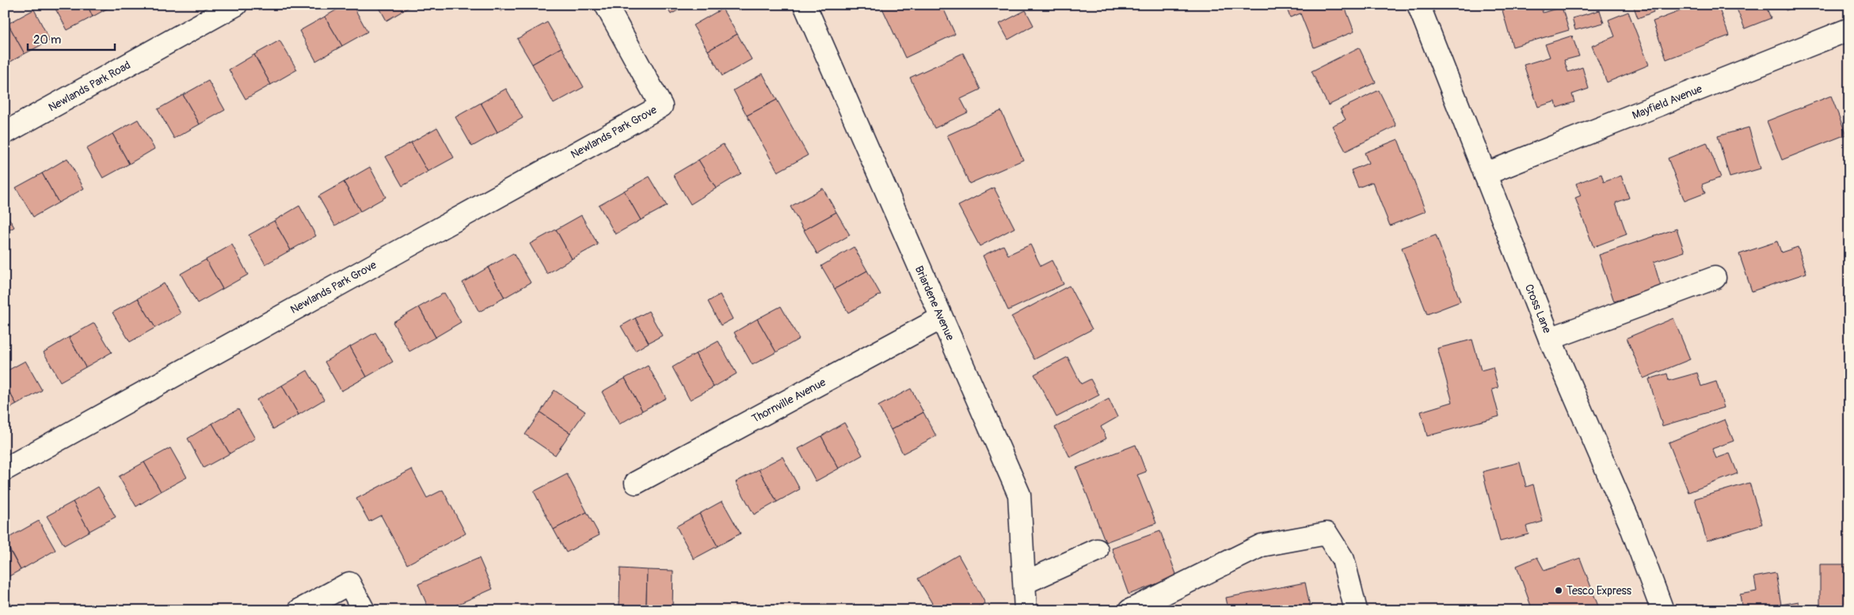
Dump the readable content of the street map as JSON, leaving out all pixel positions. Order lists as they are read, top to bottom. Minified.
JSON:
{"streets":{"street":["Newlands Park Road","Mayfield Avenue","Newlands Park Grove","Briardene Avenue","Cross Lane","Thornville Avenue"]},"crossings":[["Mayfield Avenue","Cross Lane"],["Briardene Avenue","Thornville Avenue"]],"places":["Tesco Express"],"scale_bar":"20 m"}
